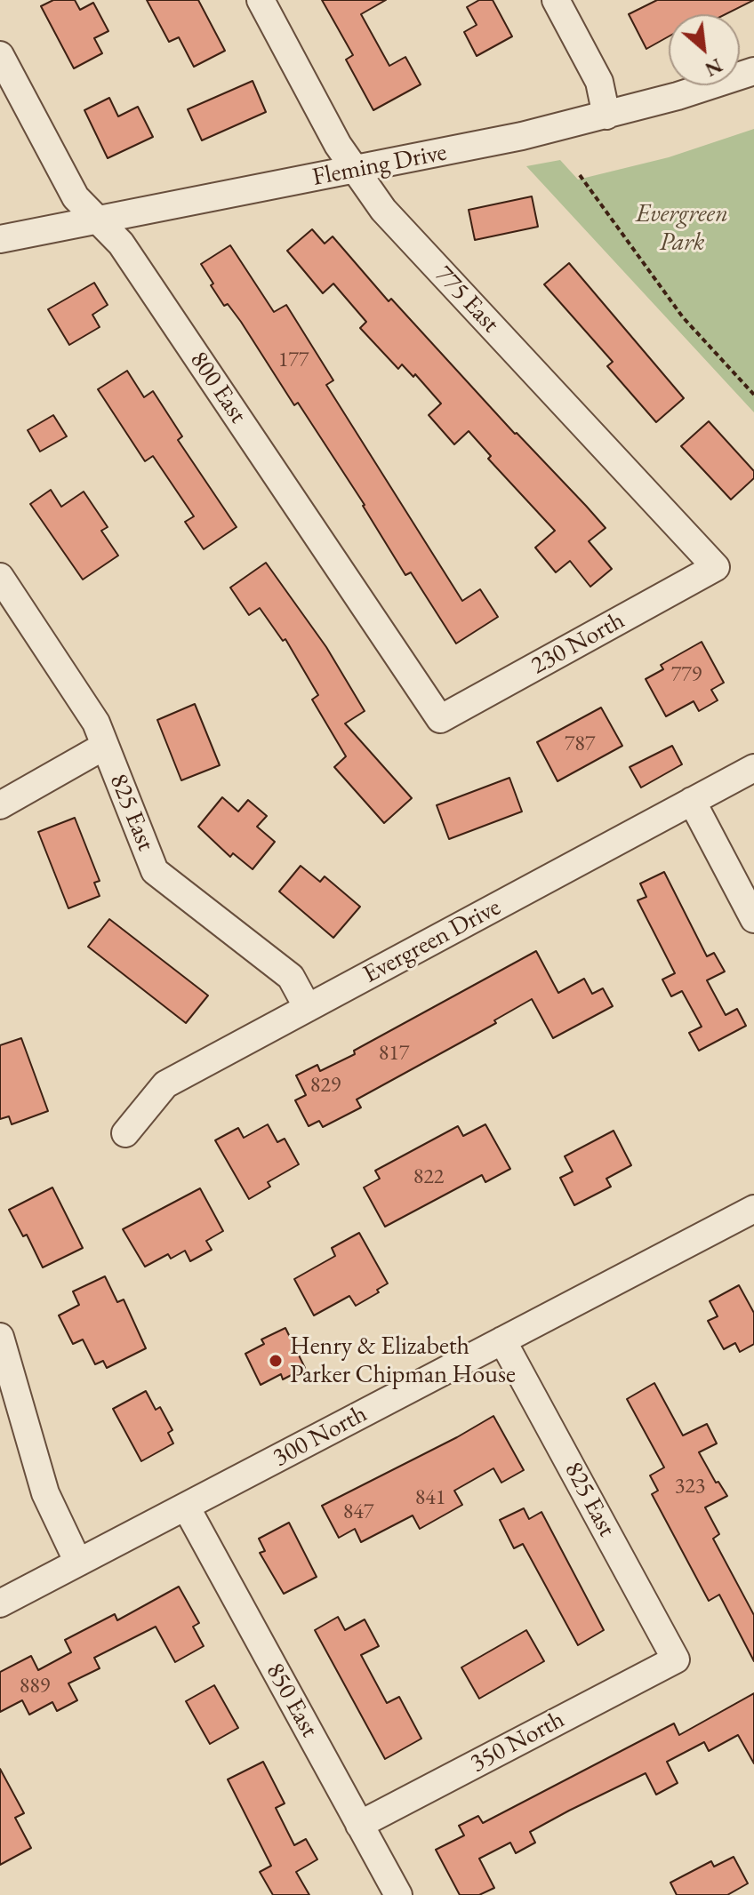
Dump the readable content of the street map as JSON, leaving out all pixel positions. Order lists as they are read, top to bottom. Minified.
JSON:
{"streets":{"street":["Fleming Drive","775 East","800 East","230 North","825 East","Evergreen Drive","300 North","850 East","350 North"]},"crossings":[["Fleming Drive","775 East"],["Fleming Drive","800 East"],["775 East","230 North"],["800 East","230 North"],["825 East","Evergreen Drive"],["825 East","300 North"],["825 East","350 North"],["300 North","850 East"],["850 East","350 North"]],"parks":["Evergreen Park"],"places":["Henry & Elizabeth Parker Chipman House"],"house_numbers":["177","779","787","817","829","822","323","841","847","889"],"north":"bottom right"}
